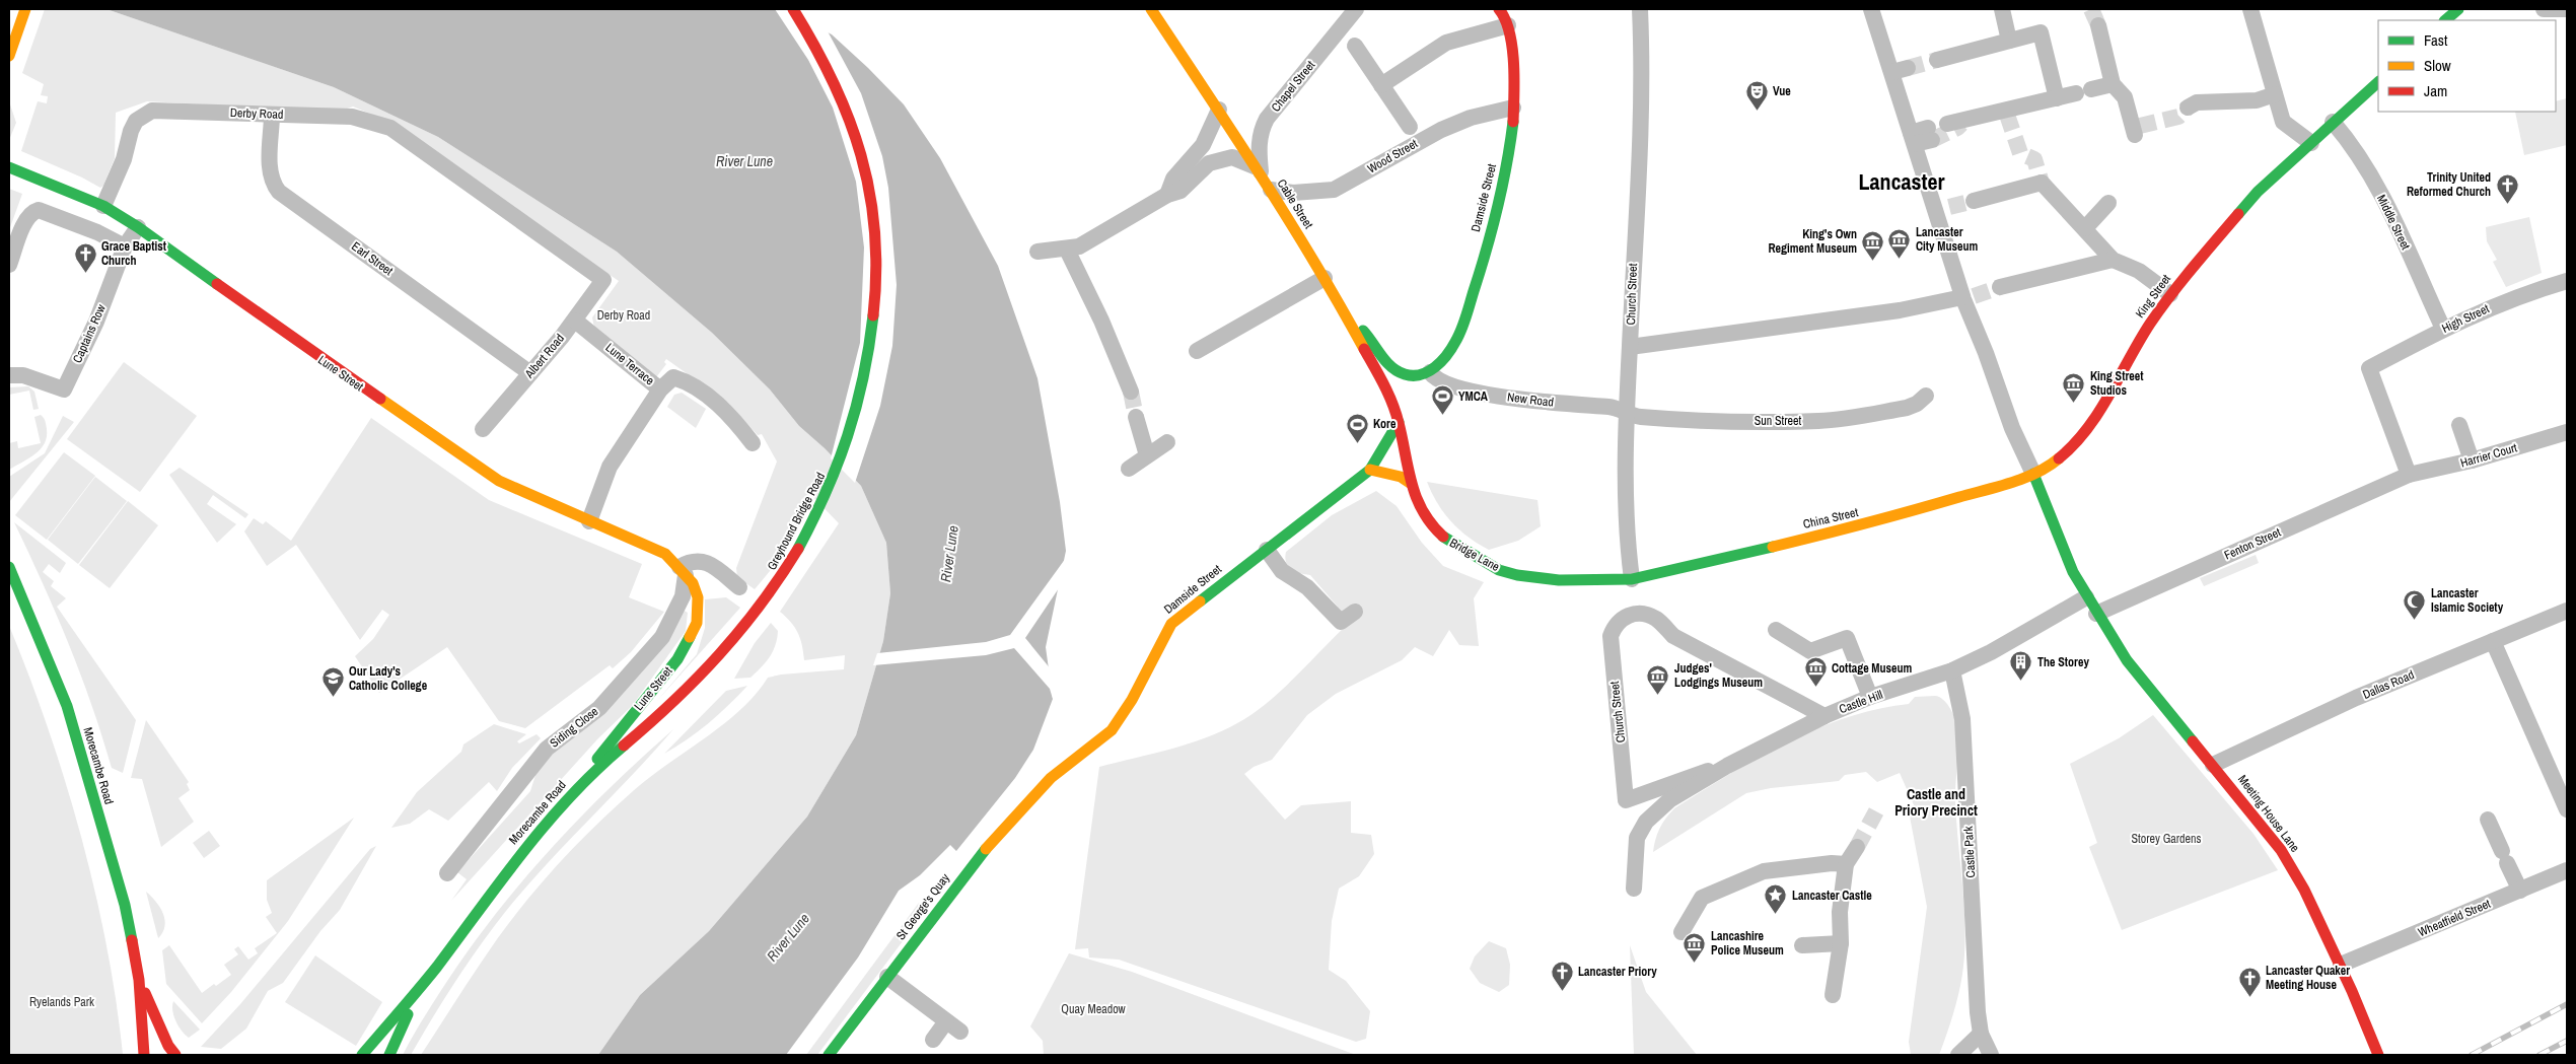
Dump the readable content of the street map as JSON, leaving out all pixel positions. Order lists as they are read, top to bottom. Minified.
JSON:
{"streets":{"main road":["Damside Street","Cable Street","King Street","Lune Street","China Street","Greyhound Bridge Road","Bridge Lane","Morecambe Road","Meeting House Lane","St George's Quay"],"street":["Chapel Street","Derby Road","Wood Street","Middle Street","Earl Street","Church Street","High Street","Captains Row","Albert Road","Lune Terrace","New Road","Sun Street","Harrier Court","Fenton Street","Dallas Road","Castle Hill","Siding Close","Castle Park","Wheatfield Street"]},"crossings":[["Chapel Street","Cable Street"],["Derby Road","Earl Street"],["Derby Road","Albert Road"],["Derby Road","Lune Street"],["Wood Street","Damside Street"],["Wood Street","Cable Street"],["Damside Street","Cable Street"],["Damside Street","New Road"],["Damside Street","Bridge Lane"],["Damside Street","St George's Quay"],["Cable Street","Bridge Lane"],["Middle Street","King Street"],["Middle Street","High Street"],["Earl Street","Albert Road"],["Church Street","New Road"],["Church Street","Sun Street"],["Church Street","China Street"],["Church Street","Bridge Lane"],["Church Street","Castle Hill"],["King Street","China Street"],["King Street","Meeting House Lane"],["High Street","Harrier Court"],["High Street","Fenton Street"],["Captains Row","Lune Street"],["Albert Road","Lune Terrace"],["Lune Street","Siding Close"],["Lune Street","Morecambe Road"],["New Road","Sun Street"],["Harrier Court","Fenton Street"],["China Street","Bridge Lane"],["China Street","Meeting House Lane"],["Greyhound Bridge Road","Morecambe Road"],["Fenton Street","Meeting House Lane"],["Dallas Road","Meeting House Lane"],["Castle Hill","Meeting House Lane"],["Castle Hill","Castle Park"],["Meeting House Lane","Wheatfield Street"]],"districts":["Lancaster","Castle and Priory Precinct"],"water":["River Lune"],"parks":["Derby Road","Storey Gardens","Ryelands Park","Quay Meadow"],"places":{"theatre":["Vue"],"church":["Trinity United Reformed Church","Grace Baptist Church","Lancaster Priory","Lancaster Quaker Meeting House"],"museum":["Lancaster City Museum","King's Own Regiment Museum","King Street Studios","Cottage Museum","Judges' Lodgings Museum","Lancashire Police Museum"],"sports":["YMCA","Kore"],"mosque":["Lancaster Islamic Society"],"building":["The Storey"],"school or university":["Our Lady's Catholic College"],"place":["Lancaster Castle"]},"legend":["Fast","Slow","Jam"]}
